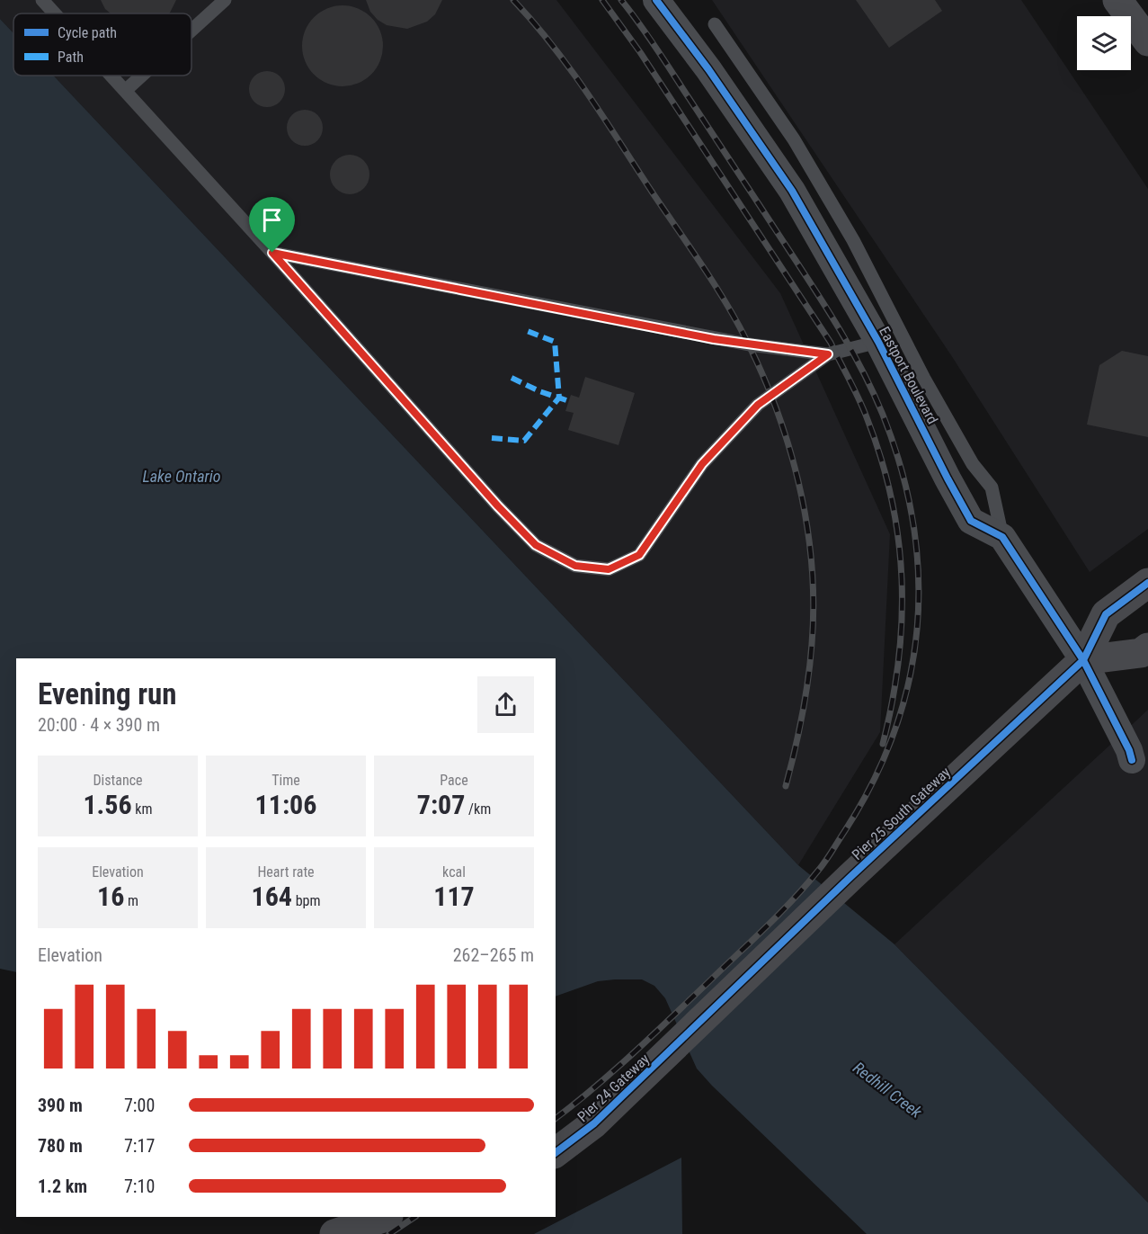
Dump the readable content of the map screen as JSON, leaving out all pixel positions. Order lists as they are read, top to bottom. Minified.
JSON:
{"streets":{"street":["Eastport Boulevard","Pier 25 South Gateway","Pier 24 Gateway"]},"crossings":[["Eastport Boulevard","Pier 25 South Gateway"],["Pier 25 South Gateway","Pier 24 Gateway"]],"water":["Lake Ontario","Redhill Creek"],"legend":["Cycle path","Path"],"page":{"heading":["Evening run","20:00 · 4 × 390 m"],"stats":[["Distance","1.56 km"],["Time","11:06"],["Pace","7:07 /km"],["Elevation","16 m"],["Heart rate","164 bpm"],["kcal","117"]],"chart":["Elevation","262–265 m"],"list":[{"name":"390 m","note":"7:00"},{"name":"780 m","note":"7:17"},{"name":"1.2 km","note":"7:10"}]}}
